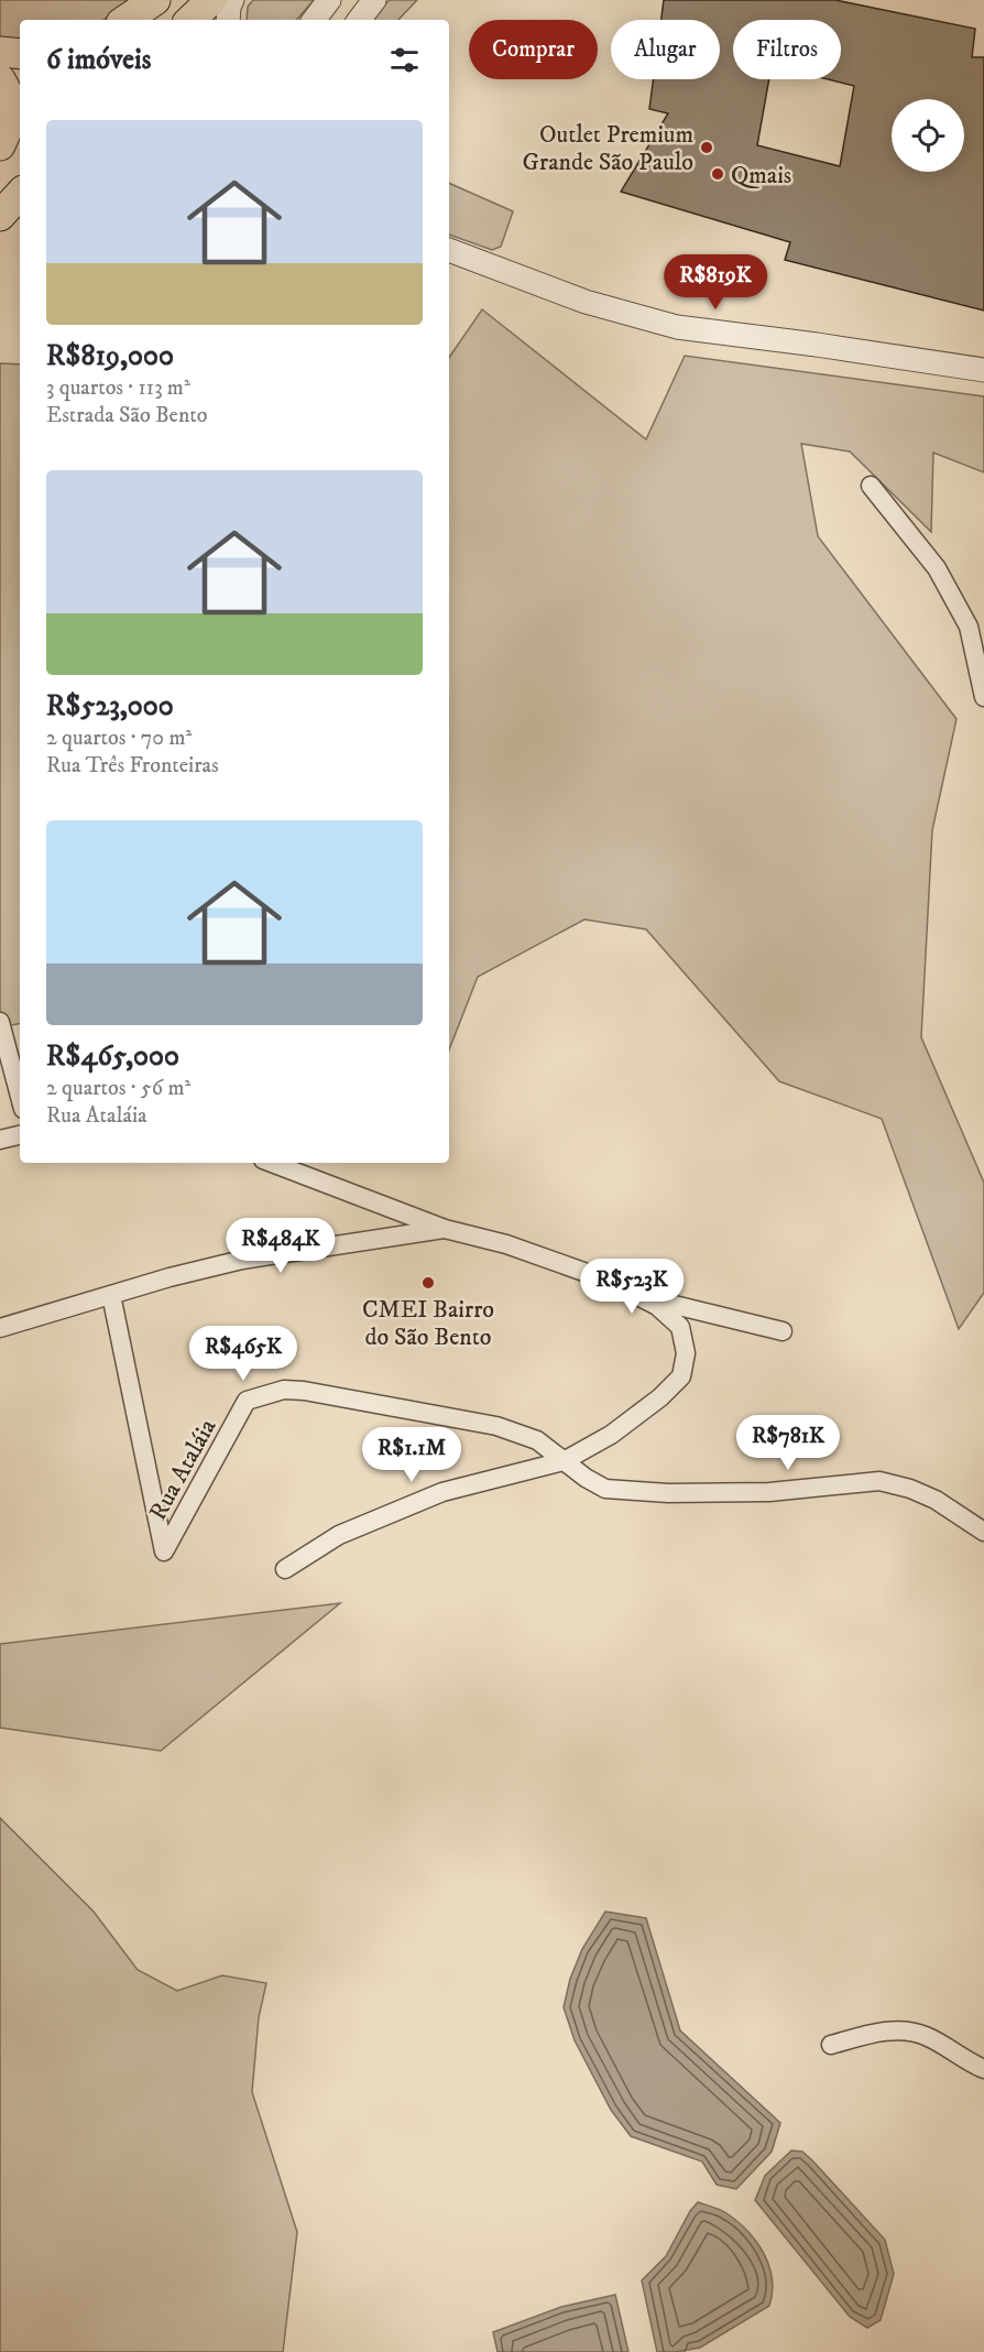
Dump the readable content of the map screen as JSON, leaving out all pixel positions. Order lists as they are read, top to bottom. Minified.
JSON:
{"streets":{"street":["Rua Ataláia"]},"places":["Outlet Premium Grande São Paulo","Qmais","CMEI Bairro do São Bento"],"page":{"chip":["Comprar","Alugar","Filtros"],"heading":"6 imóveis","list":[{"name":"R$819,000","note":"3 quartos · 113 m² · Estrada São Bento"},{"name":"R$523,000","note":"2 quartos · 70 m² · Rua Três Fronteiras"},{"name":"R$465,000","note":"2 quartos · 56 m² · Rua Ataláia"}],"price":["R$819K","R$484K","R$523K","R$465K","R$781K","R$1.1M"]}}
